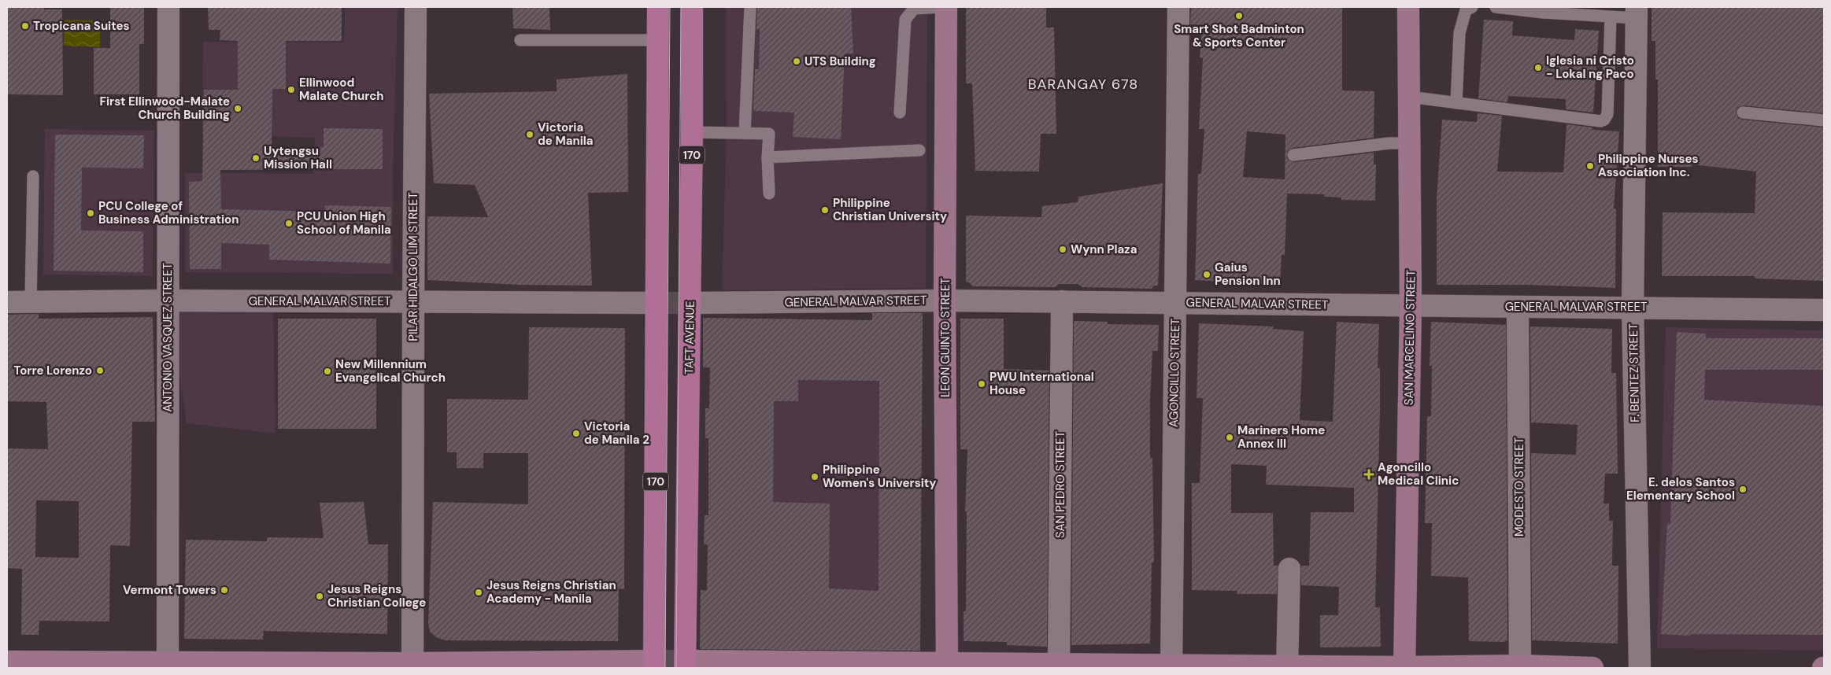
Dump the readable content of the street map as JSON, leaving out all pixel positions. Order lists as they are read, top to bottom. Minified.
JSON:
{"streets":{"main road":["170","TAFT AVENUE"],"street":["PILAR HIDALGO LIM STREET","GENERAL MALVAR STREET","ANTONIO VASQUEZ STREET","LEON GUINTO STREET","SAN MARCELINO STREET","AGONCILLO STREET","F. BENITEZ STREET","SAN PEDRO STREET","MODESTO STREET"]},"crossings":[["170","GENERAL MALVAR STREET"],["PILAR HIDALGO LIM STREET","GENERAL MALVAR STREET"],["GENERAL MALVAR STREET","ANTONIO VASQUEZ STREET"],["GENERAL MALVAR STREET","TAFT AVENUE"],["GENERAL MALVAR STREET","LEON GUINTO STREET"],["GENERAL MALVAR STREET","SAN MARCELINO STREET"],["GENERAL MALVAR STREET","AGONCILLO STREET"],["GENERAL MALVAR STREET","F. BENITEZ STREET"],["GENERAL MALVAR STREET","SAN PEDRO STREET"],["GENERAL MALVAR STREET","MODESTO STREET"]],"districts":["BARANGAY 678"],"places":{"other":["Smart Shot Badminton & Sports Center","Tropicana Suites","UTS Building","Iglesia ni Cristo - Lokal ng Paco","Ellinwood Malate Church","First Ellinwood-Malate Church Building","Victoria de Manila","Uytengsu Mission Hall","Philippine Nurses Association Inc.","Philippine Christian University","PCU College of Business Administration","PCU Union High School of Manila","Wynn Plaza","Gaius Pension Inn","Torre Lorenzo","New Millennium Evangelical Church","PWU International House","Victoria de Manila 2","Mariners Home Annex III","Philippine Women's University","E. delos Santos Elementary School","Vermont Towers","Jesus Reigns Christian Academy - Manila","Jesus Reigns Christian College"],"health":["Agoncillo Medical Clinic"]}}
